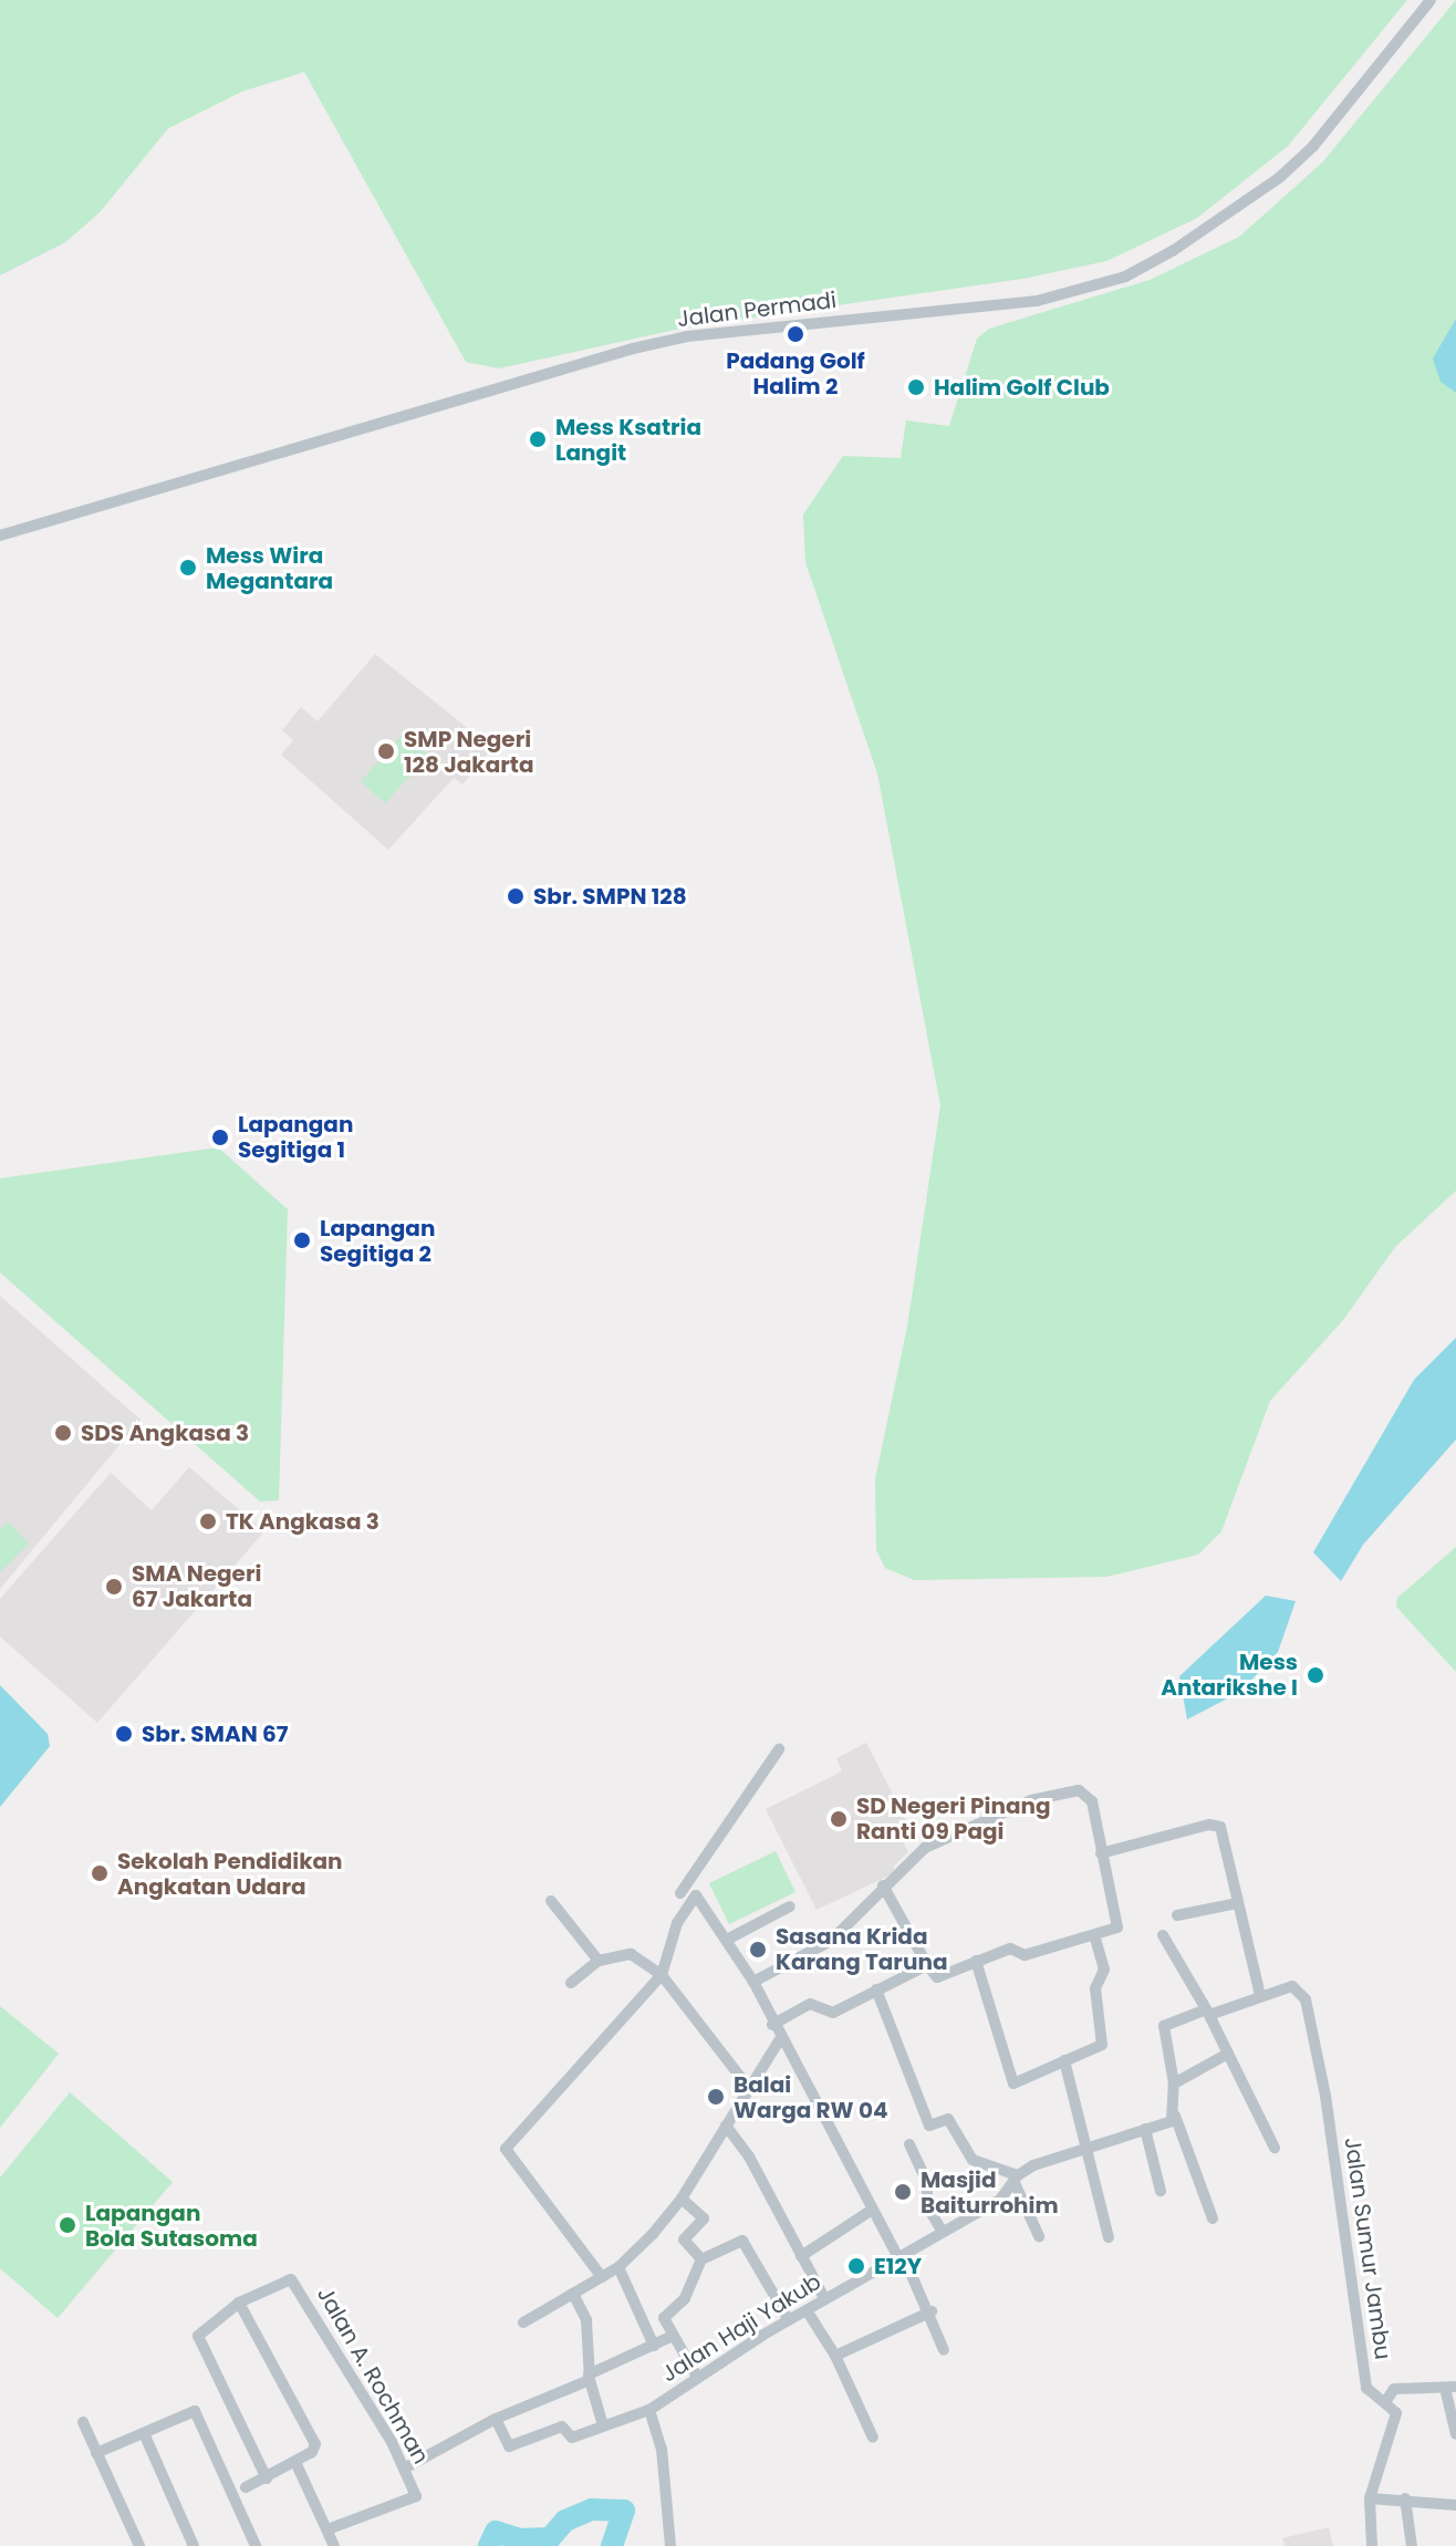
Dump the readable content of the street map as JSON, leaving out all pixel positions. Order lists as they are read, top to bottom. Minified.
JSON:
{"streets":{"street":["Jalan Permadi","Jalan Sumur Jambu","Jalan Haji Yakub","Jalan A. Rochman"]},"places":["Padang Golf Halim 2","Halim Golf Club","Mess Ksatria Langit","Mess Wira Megantara","SMP Negeri 128 Jakarta","Sbr. SMPN 128","Lapangan Segitiga 1","Lapangan Segitiga 2","SDS Angkasa 3","TK Angkasa 3","SMA Negeri 67 Jakarta","Mess Antarikshe I","Sbr. SMAN 67","SD Negeri Pinang Ranti 09 Pagi","Sekolah Pendidikan Angkatan Udara","Sasana Krida Karang Taruna","Balai Warga RW 04","Masjid Baiturrohim","Lapangan Bola Sutasoma","E12Y"]}
